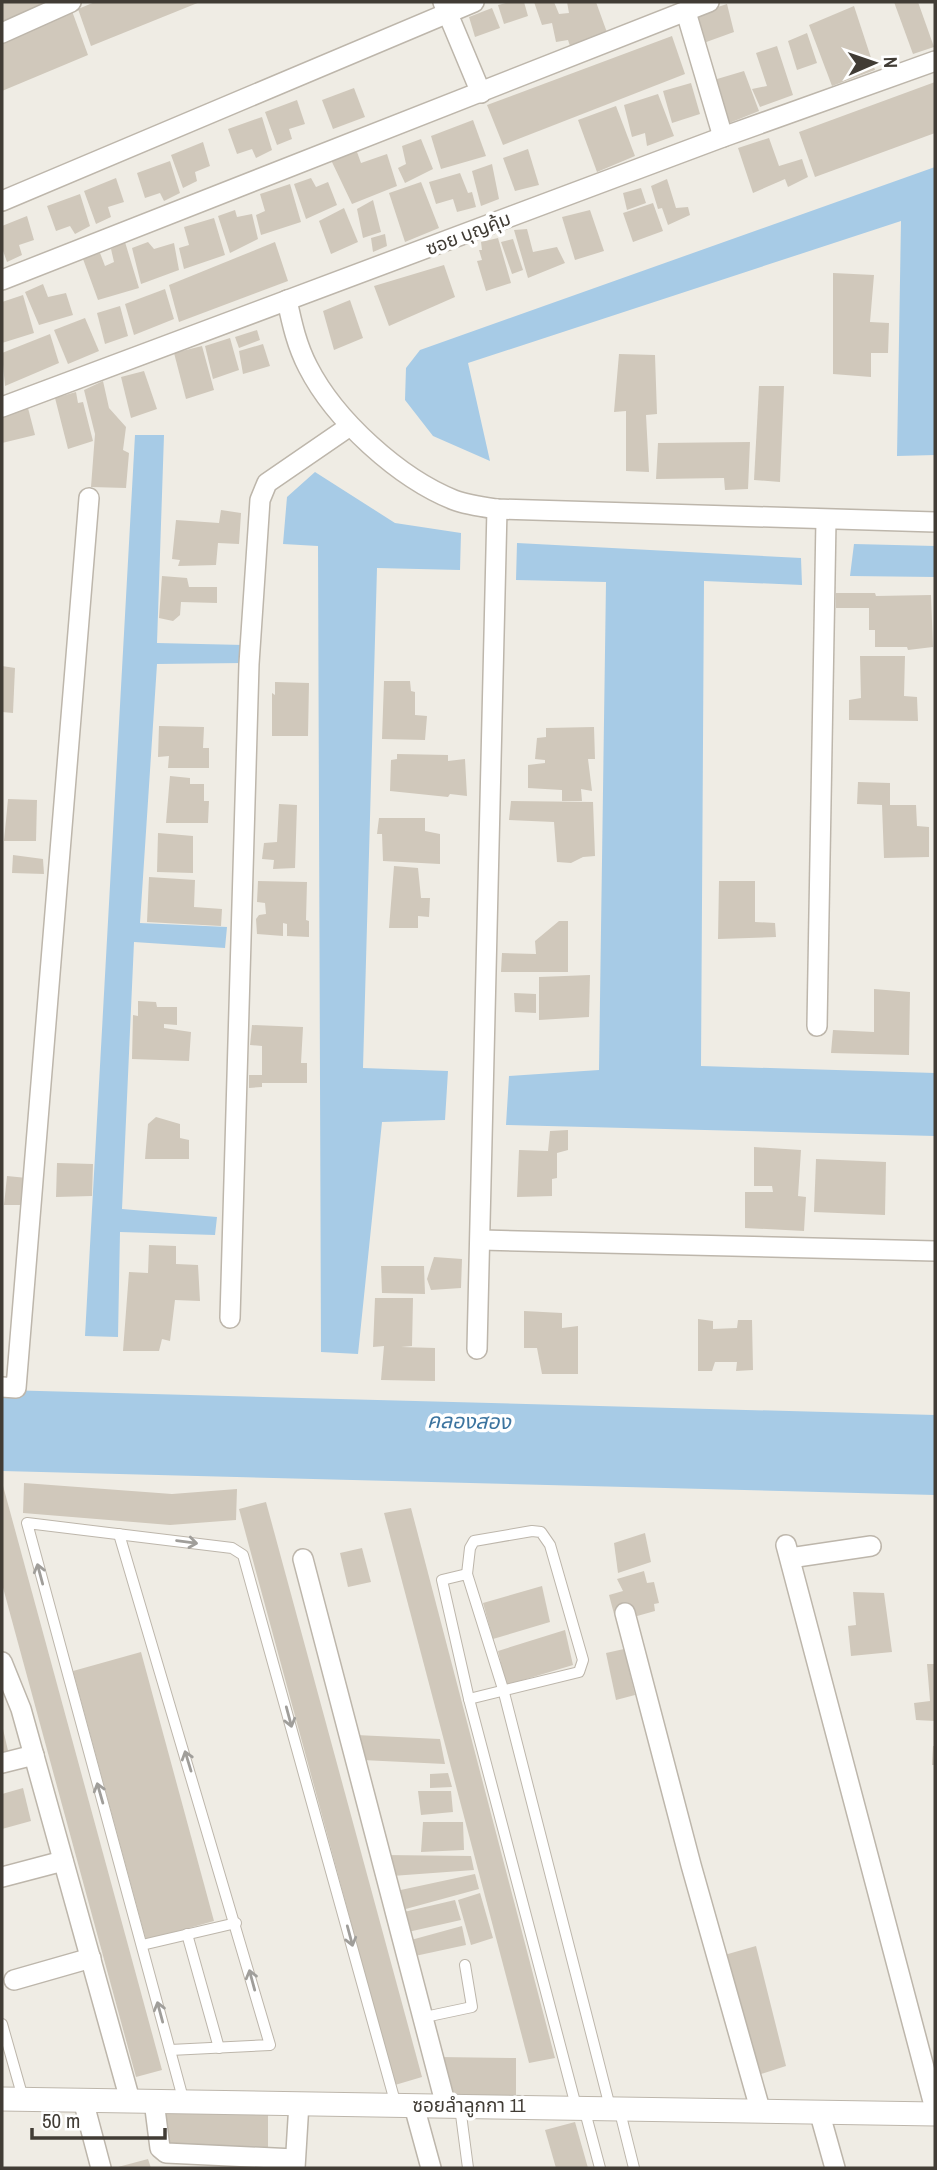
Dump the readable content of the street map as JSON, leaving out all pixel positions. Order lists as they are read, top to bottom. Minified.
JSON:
{"streets":{"street":["ซอย บุญคุ้ม","ซอยลำลูกกา 11"]},"water":["คลองสอง"],"scale_bar":"50 m","north":"right"}
